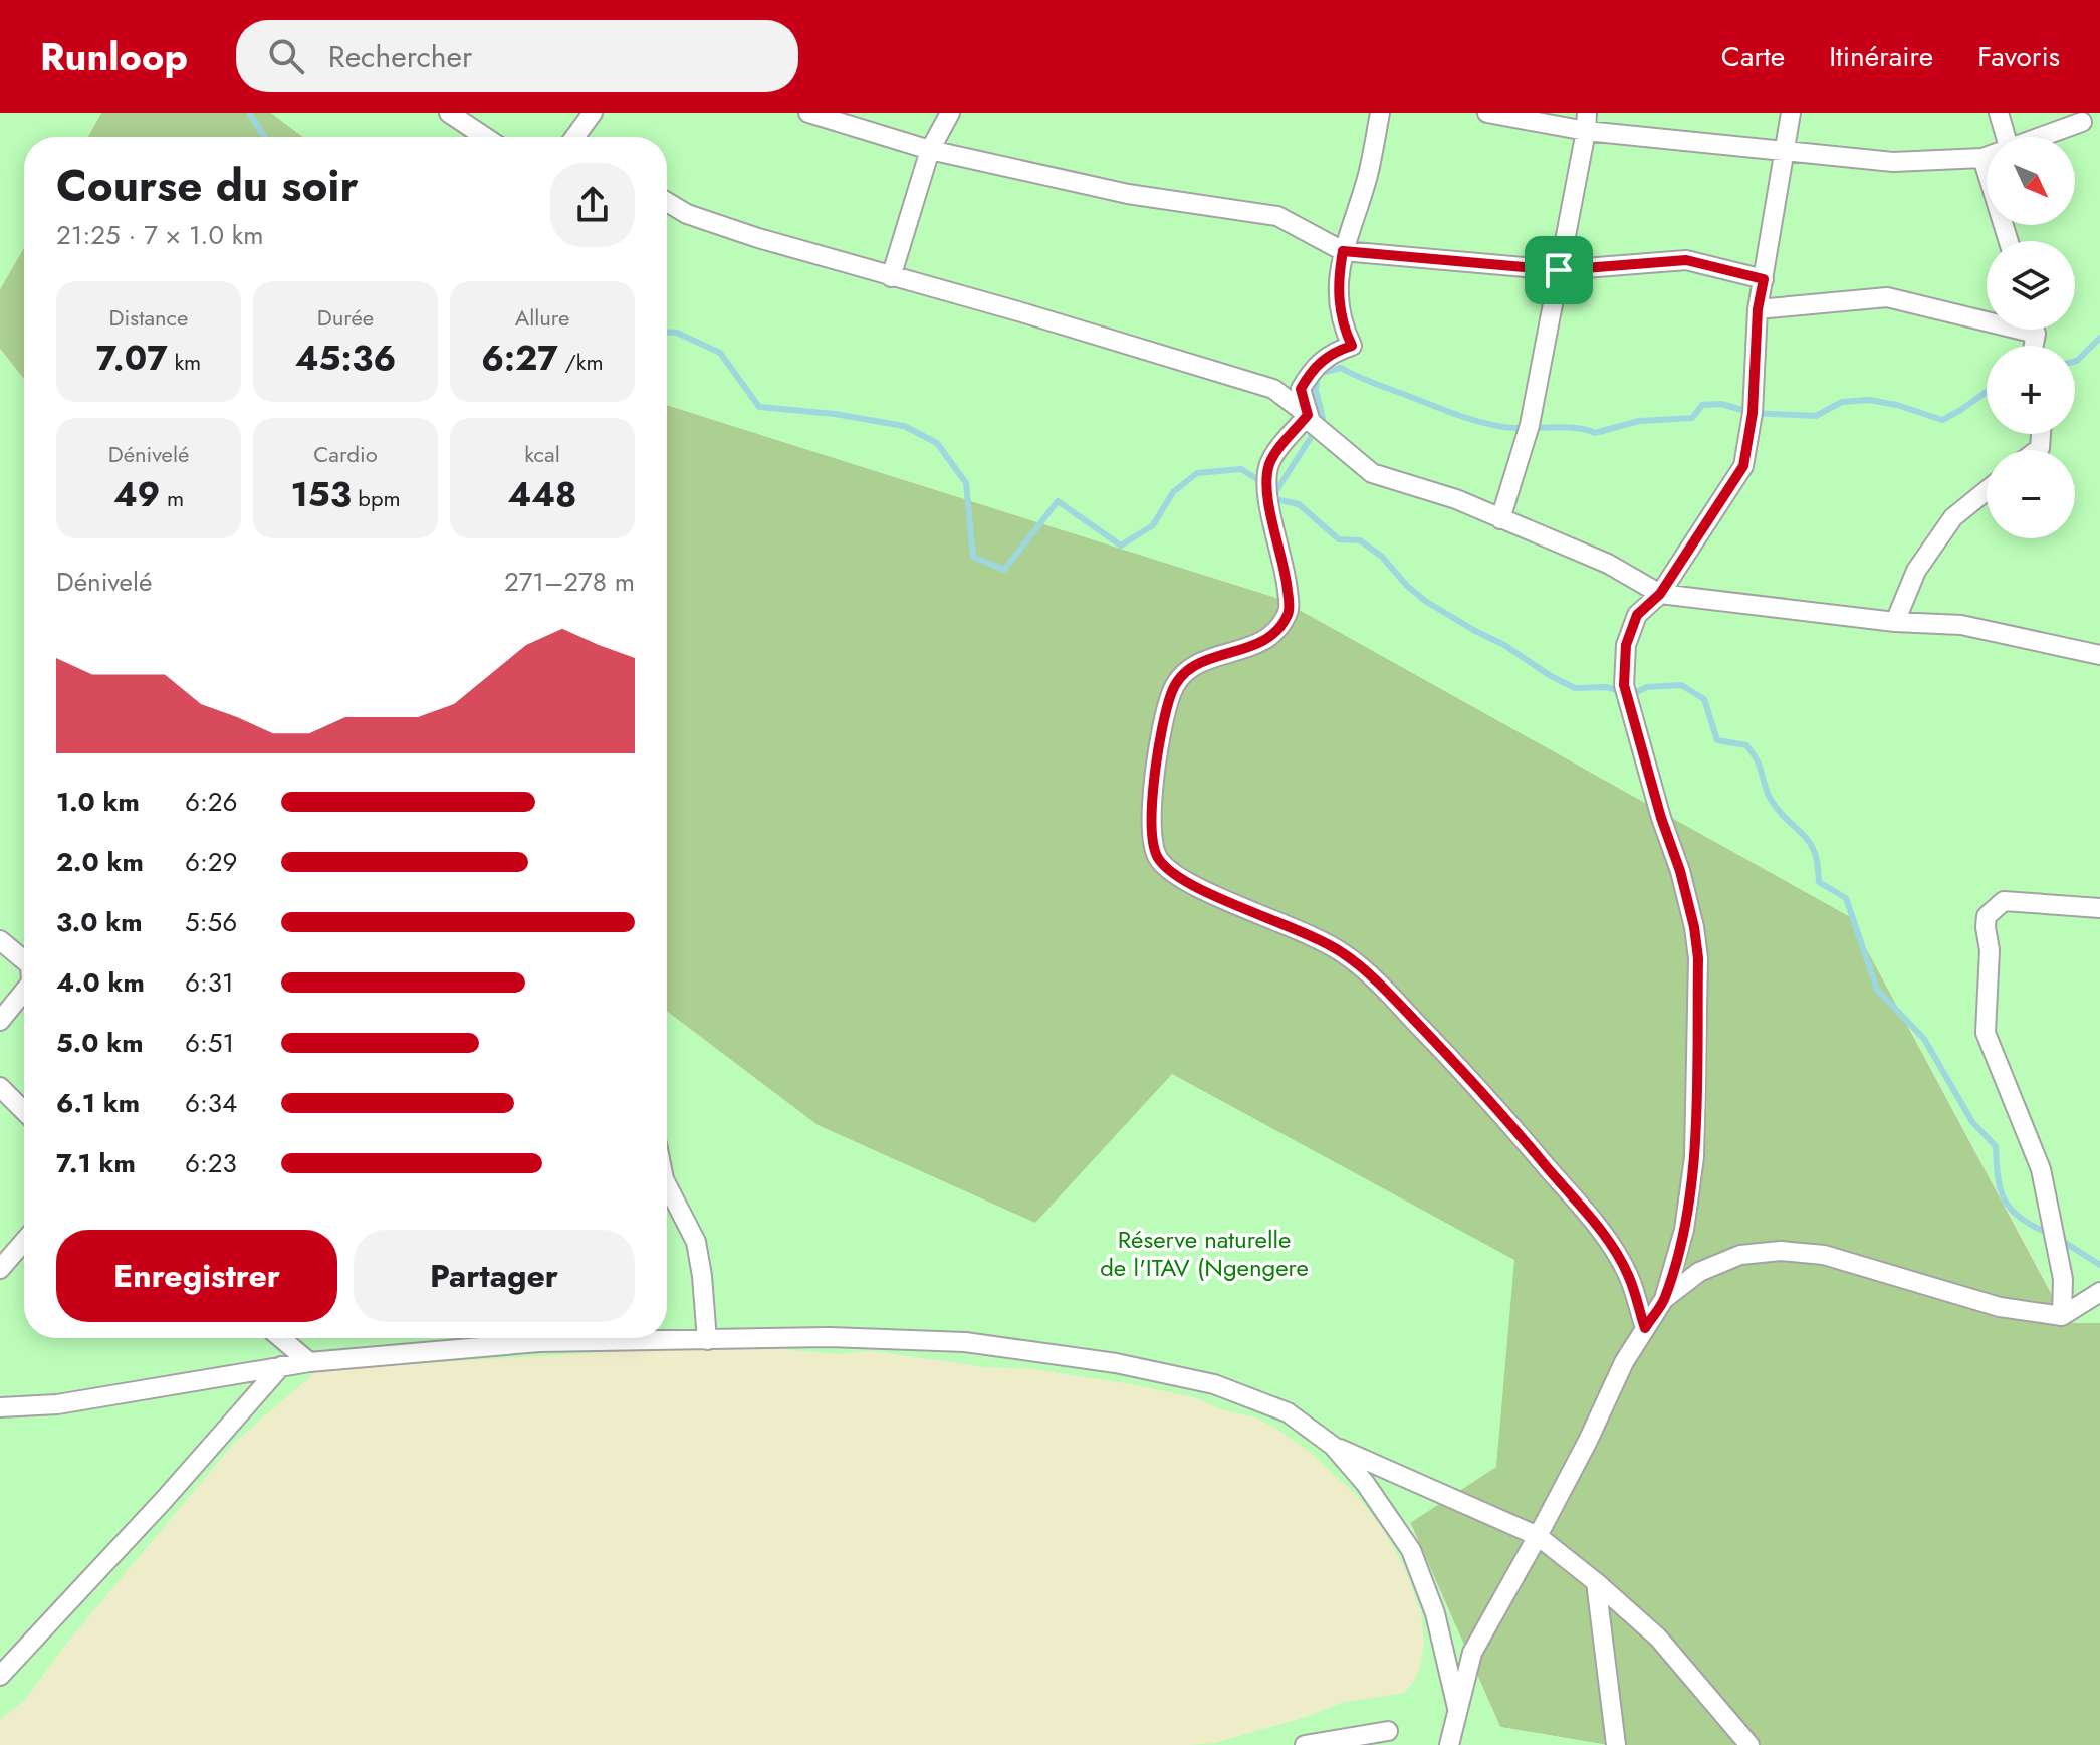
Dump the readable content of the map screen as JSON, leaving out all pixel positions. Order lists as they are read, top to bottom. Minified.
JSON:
{"parks":["Réserve naturelle de l'ITAV (Ngengere"],"north":"bottom right","page":{"header":"Runloop","search":"Rechercher","nav":["Carte","Itinéraire","Favoris"],"map_buttons":["+","−"],"heading":["Course du soir","21:25 · 7 × 1.0 km"],"stats":[["Distance","7.07 km"],["Durée","45:36"],["Allure","6:27 /km"],["Dénivelé","49 m"],["Cardio","153 bpm"],["kcal","448"]],"chart":["Dénivelé","271–278 m"],"list":[{"name":"1.0 km","note":"6:26"},{"name":"2.0 km","note":"6:29"},{"name":"3.0 km","note":"5:56"},{"name":"4.0 km","note":"6:31"},{"name":"5.0 km","note":"6:51"},{"name":"6.1 km","note":"6:34"},{"name":"7.1 km","note":"6:23"}],"buttons":["Enregistrer","Partager"]}}
